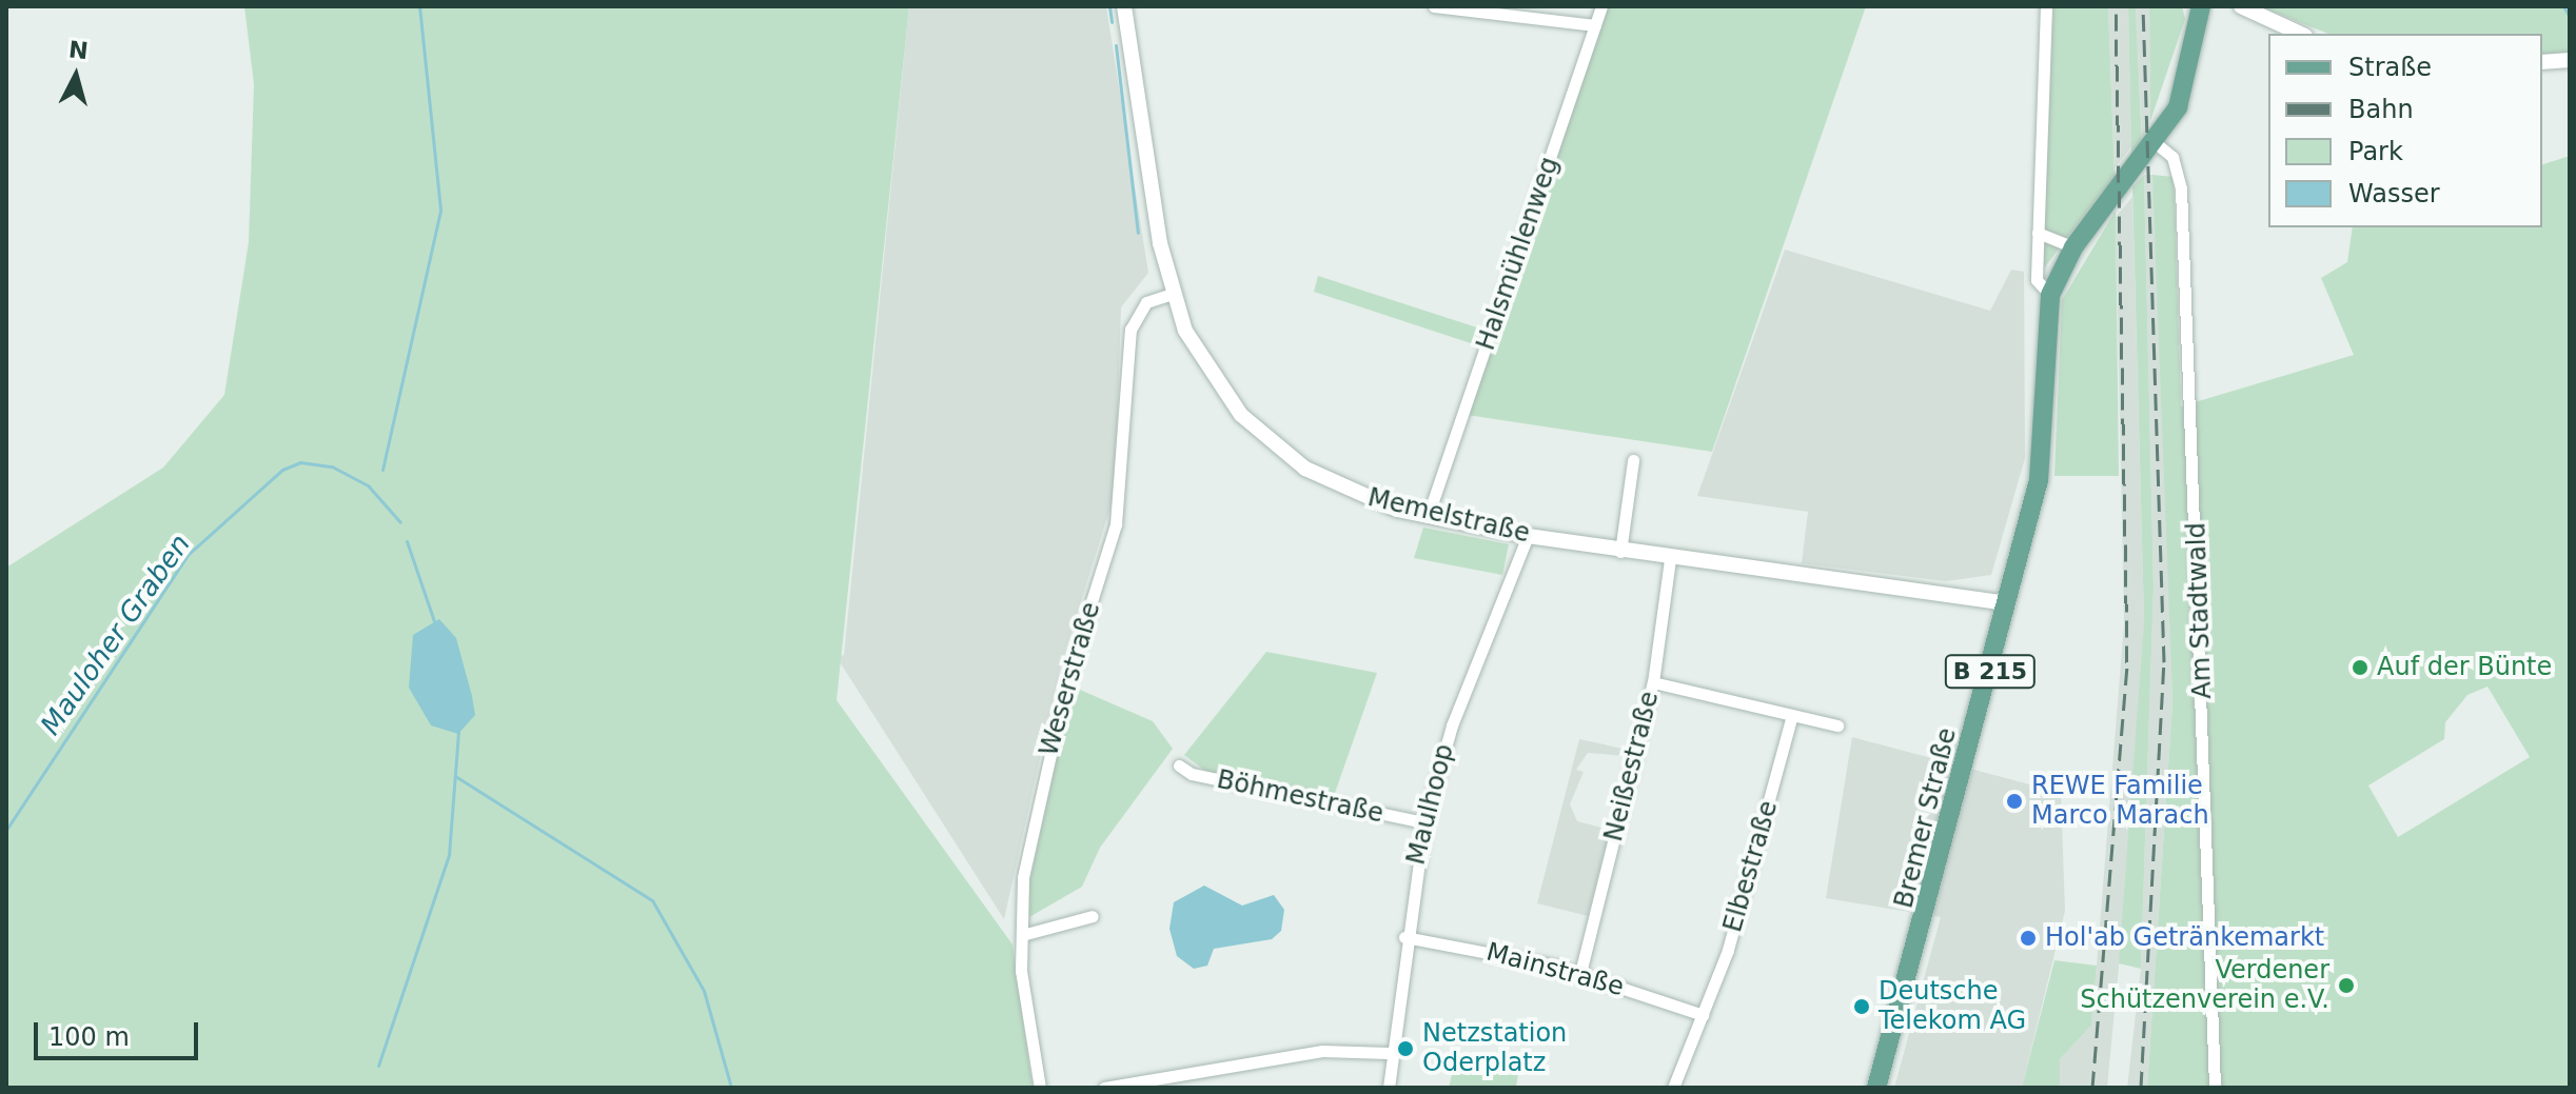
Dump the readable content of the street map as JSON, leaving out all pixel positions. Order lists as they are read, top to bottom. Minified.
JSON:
{"streets":{"main road":["B 215","Bremer Straße"],"street":["Halsmühlenweg","Memelstraße","Am Stadtwald","Weserstraße","Neißestraße","Böhmestraße","Maulhoop","Elbestraße","Mainstraße"]},"crossings":[["Memelstraße","Weserstraße"],["Memelstraße","Neißestraße"],["Memelstraße","Maulhoop"],["Memelstraße","Bremer Straße"],["Am Stadtwald","B 215"],["Am Stadtwald","Bremer Straße"],["B 215","Bremer Straße"],["Neißestraße","Mainstraße"],["Böhmestraße","Maulhoop"],["Maulhoop","Mainstraße"],["Elbestraße","Mainstraße"]],"water":["Mauloher Graben"],"places":["Auf der Bünte","REWE Familie Marco Marach","Hol'ab Getränkemarkt","Verdener Schützenverein e.V.","Deutsche Telekom AG","Netzstation Oderplatz"],"legend":["Straße","Bahn","Park","Wasser"],"scale_bar":"100 m","north":"top"}
